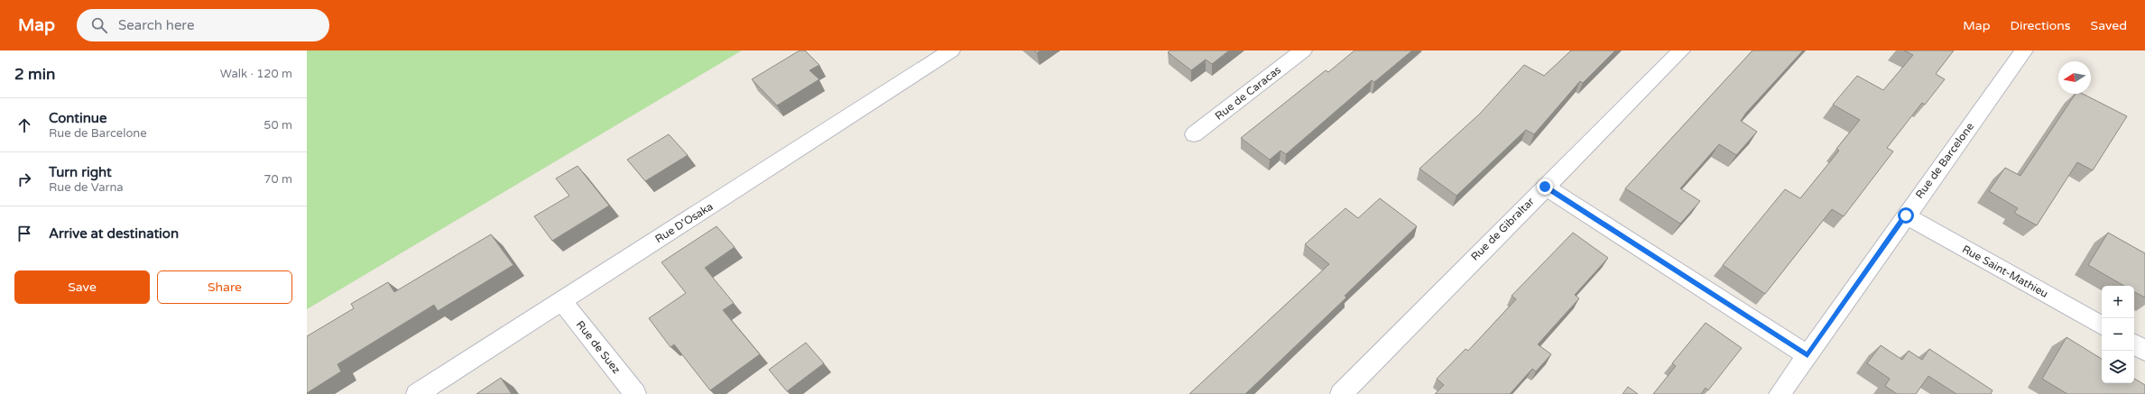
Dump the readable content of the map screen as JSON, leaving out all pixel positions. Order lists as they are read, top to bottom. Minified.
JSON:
{"streets":{"street":["Rue de Caracas","Rue de Barcelone","Rue D'Osaka","Rue de Gibraltar","Rue Saint-Mathieu","Rue de Suez"]},"crossings":[["Rue de Barcelone","Rue Saint-Mathieu"],["Rue D'Osaka","Rue de Suez"]],"north":"left","page":{"header":"Map","search":"Search here","nav":["Map","Directions","Saved"],"heading":["2 min","Walk · 120 m"],"list":[["Continue","Rue de Barcelone","50 m"],["Turn right","Rue de Varna","70 m"],"Arrive at destination"],"buttons":["Save","Share"],"map_buttons":["+","−"]}}
